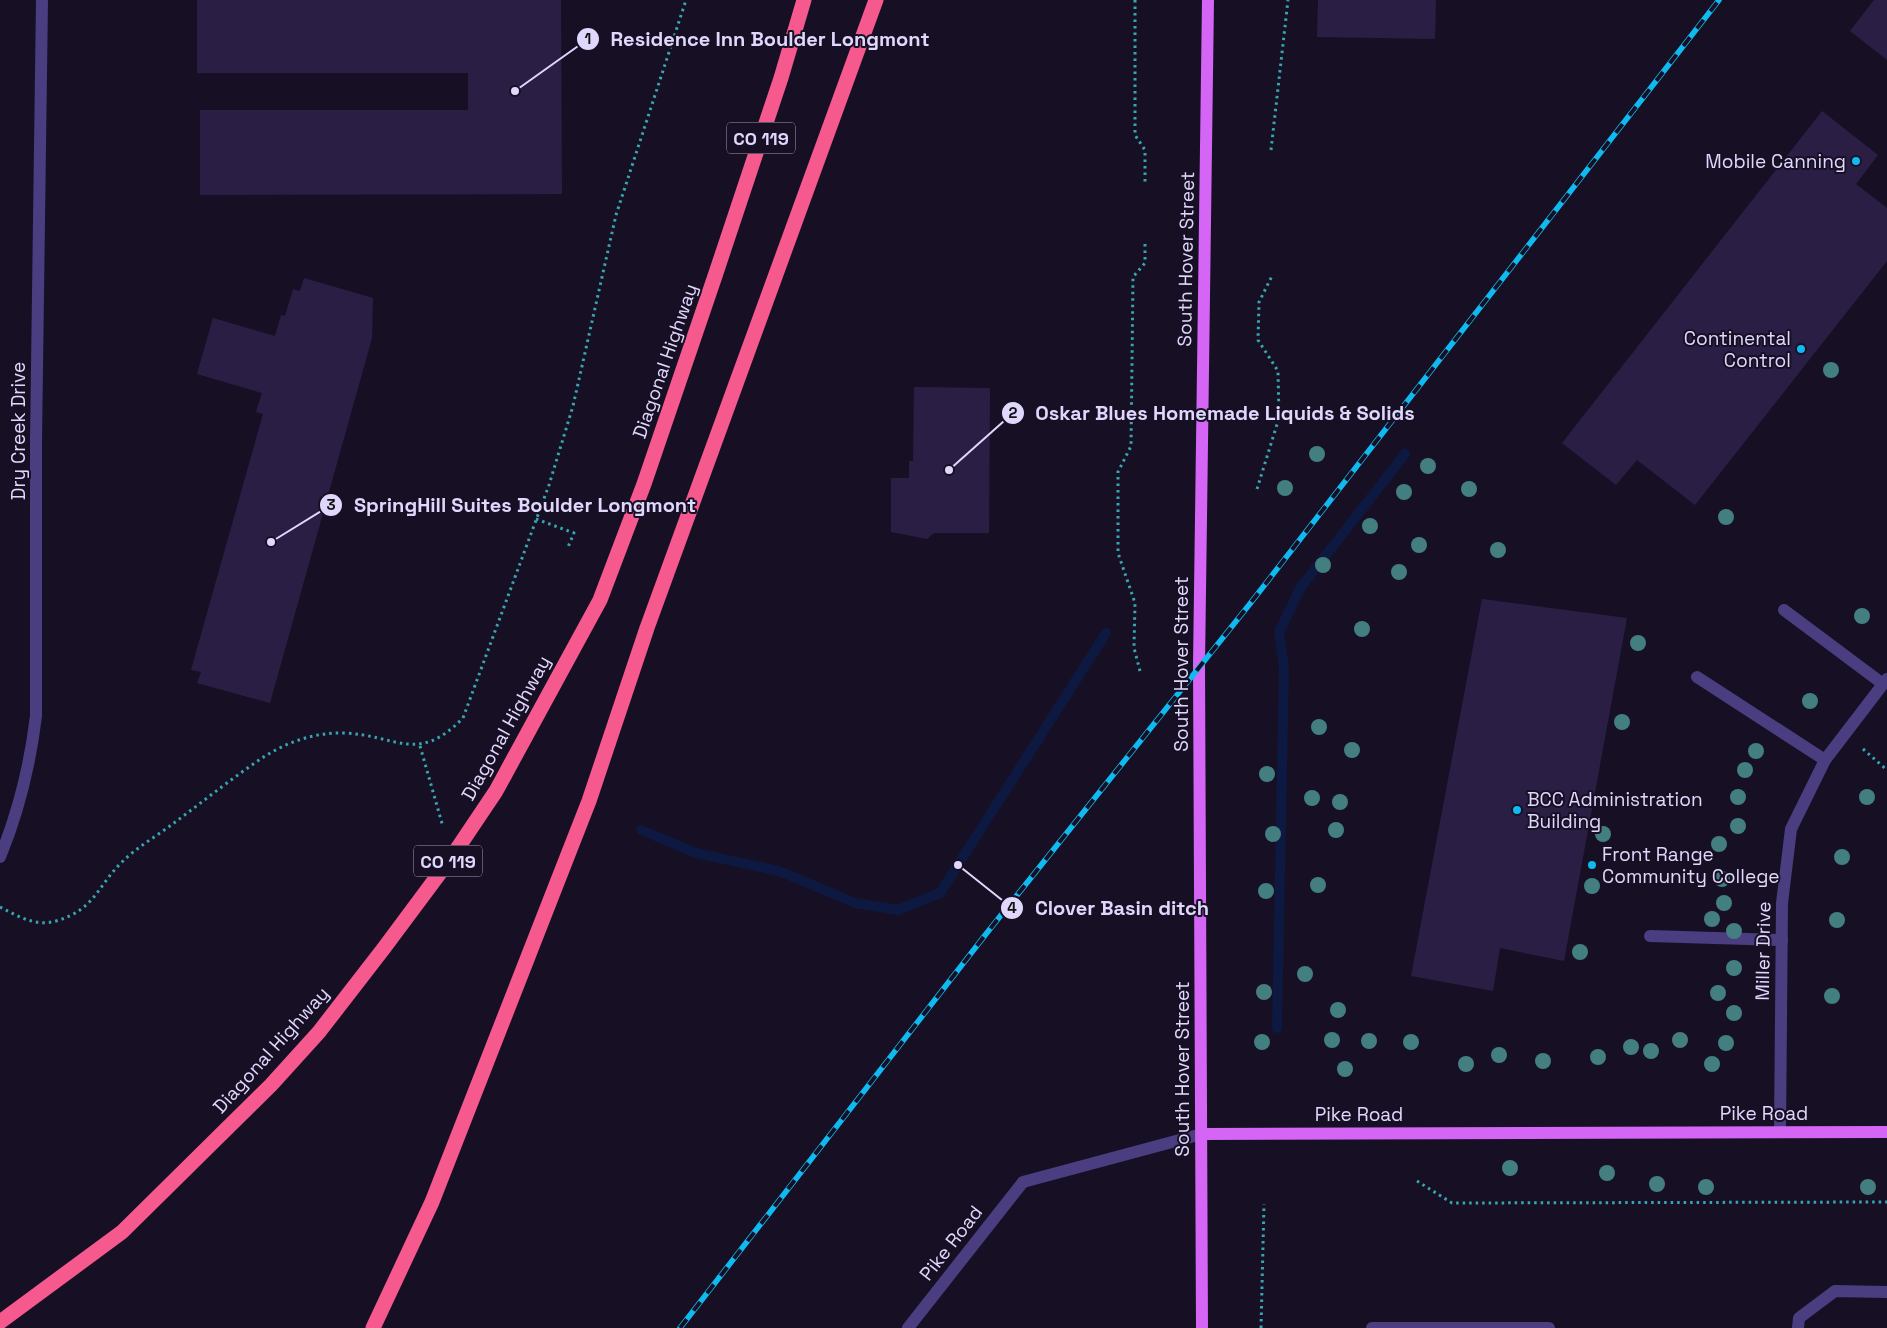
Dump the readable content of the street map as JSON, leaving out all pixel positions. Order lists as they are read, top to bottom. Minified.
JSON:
{"streets":{"highway":["CO 119","Diagonal Highway"],"main road":["South Hover Street","Pike Road"],"street":["Dry Creek Drive","Miller Drive"]},"crossings":[["South Hover Street","Pike Road"],["Miller Drive","Pike Road"]],"places":["Residence Inn Boulder Longmont","Mobile Canning","Continental Control","Oskar Blues Homemade Liquids & Solids","SpringHill Suites Boulder Longmont","BCC Administration Building","Clover Basin ditch","Front Range Community College"]}
